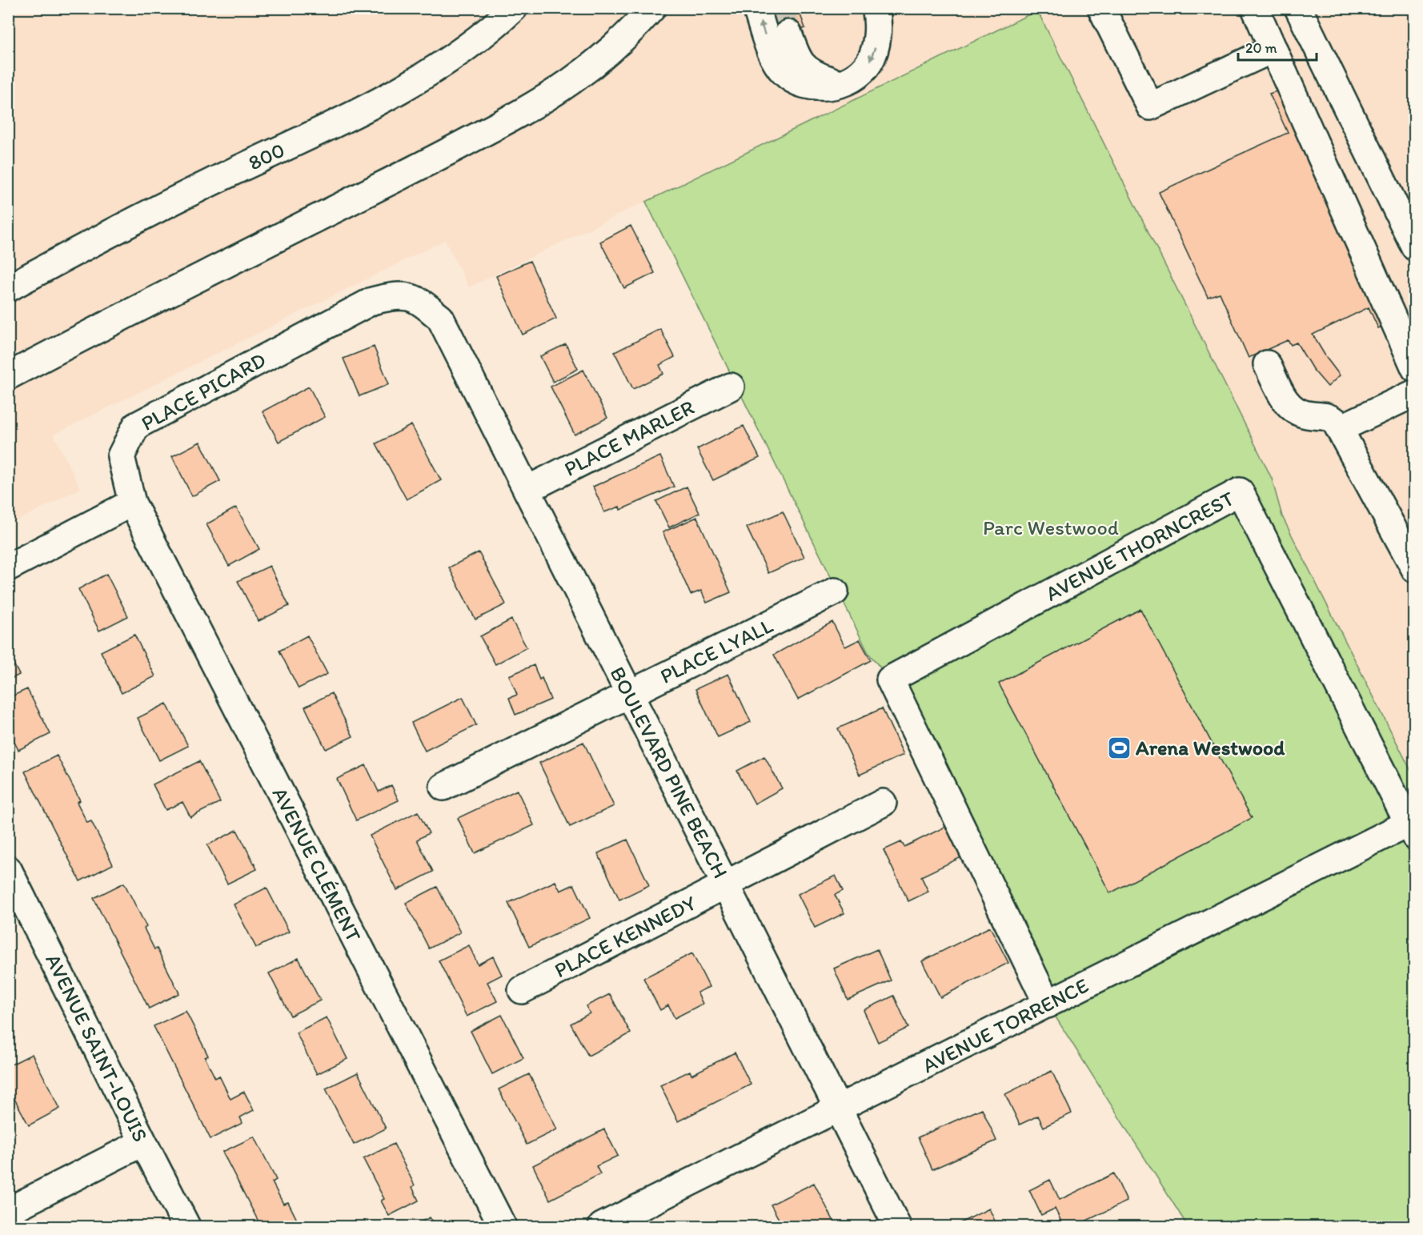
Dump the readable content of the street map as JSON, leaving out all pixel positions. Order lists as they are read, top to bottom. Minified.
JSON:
{"streets":{"street":["800","PLACE PICARD","PLACE MARLER","AVENUE THORNCREST","PLACE LYALL","BOULEVARD PINE BEACH","AVENUE CLÉMENT","PLACE KENNEDY","AVENUE TORRENCE","AVENUE SAINT-LOUIS"]},"crossings":[["PLACE PICARD","BOULEVARD PINE BEACH"],["PLACE PICARD","AVENUE CLÉMENT"],["PLACE MARLER","BOULEVARD PINE BEACH"],["AVENUE THORNCREST","AVENUE TORRENCE"],["PLACE LYALL","BOULEVARD PINE BEACH"],["BOULEVARD PINE BEACH","PLACE KENNEDY"],["BOULEVARD PINE BEACH","AVENUE TORRENCE"]],"parks":["Parc Westwood"],"places":{"sports":["Arena Westwood"]},"scale_bar":"20 m"}
